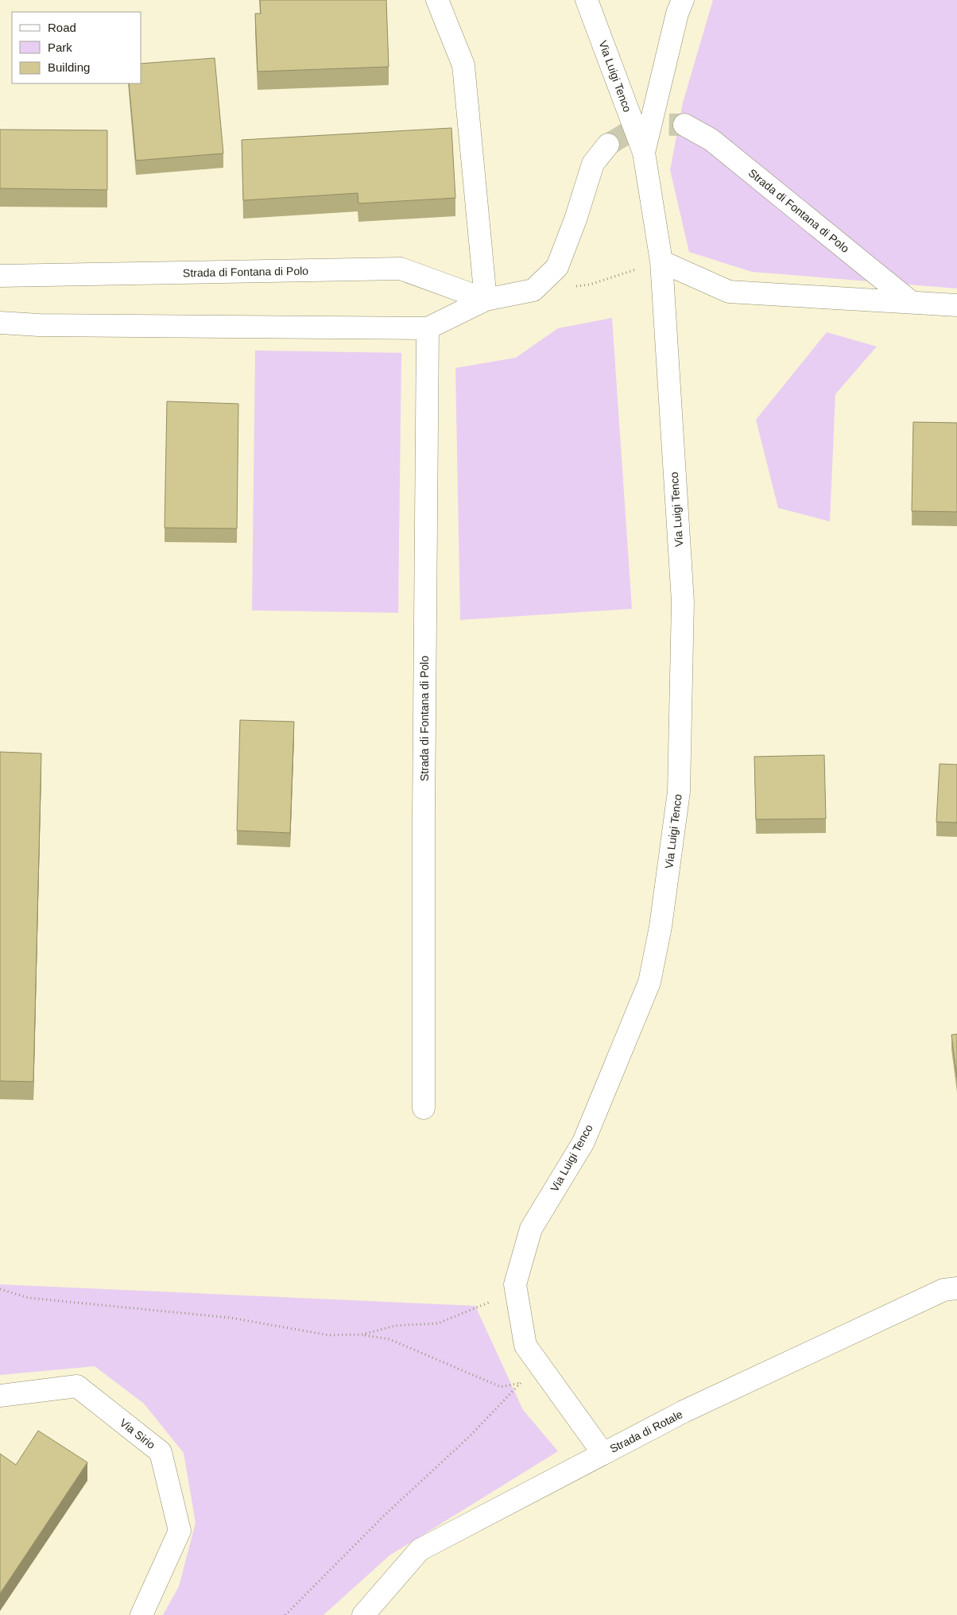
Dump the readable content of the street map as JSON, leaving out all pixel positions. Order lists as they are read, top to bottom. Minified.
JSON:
{"streets":{"street":["Via Luigi Tenco","Strada di Fontana di Polo","Strada di Rotale","Via Sirio"]},"crossings":[["Via Luigi Tenco","Strada di Rotale"]],"legend":["Road","Park","Building"]}
